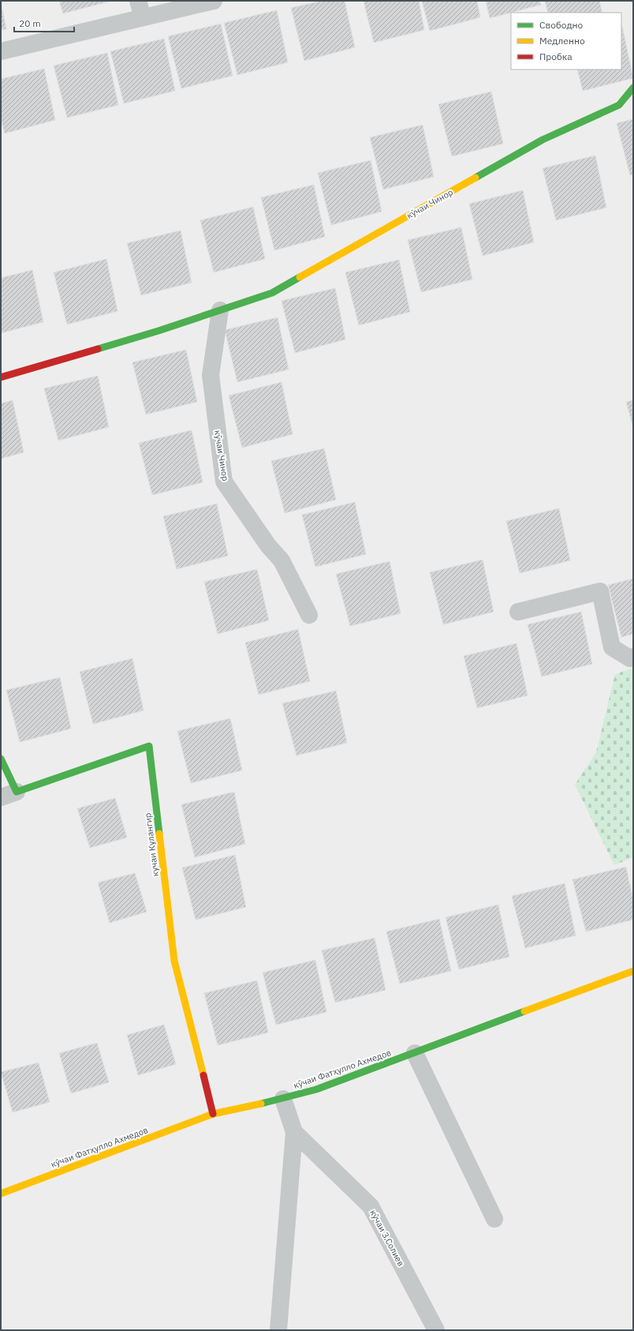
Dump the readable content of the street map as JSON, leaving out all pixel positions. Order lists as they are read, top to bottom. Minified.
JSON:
{"streets":{"street":["кӯчаи Чинор","кучаи Кулангир","кӯчаи Фатҳулло Ахмедов","кӯчаи З.Солиев"]},"crossings":[["кучаи Кулангир","кӯчаи Фатҳулло Ахмедов"],["кӯчаи Фатҳулло Ахмедов","кӯчаи З.Солиев"]],"legend":["Свободно","Медленно","Пробка"],"scale_bar":"20 m"}
